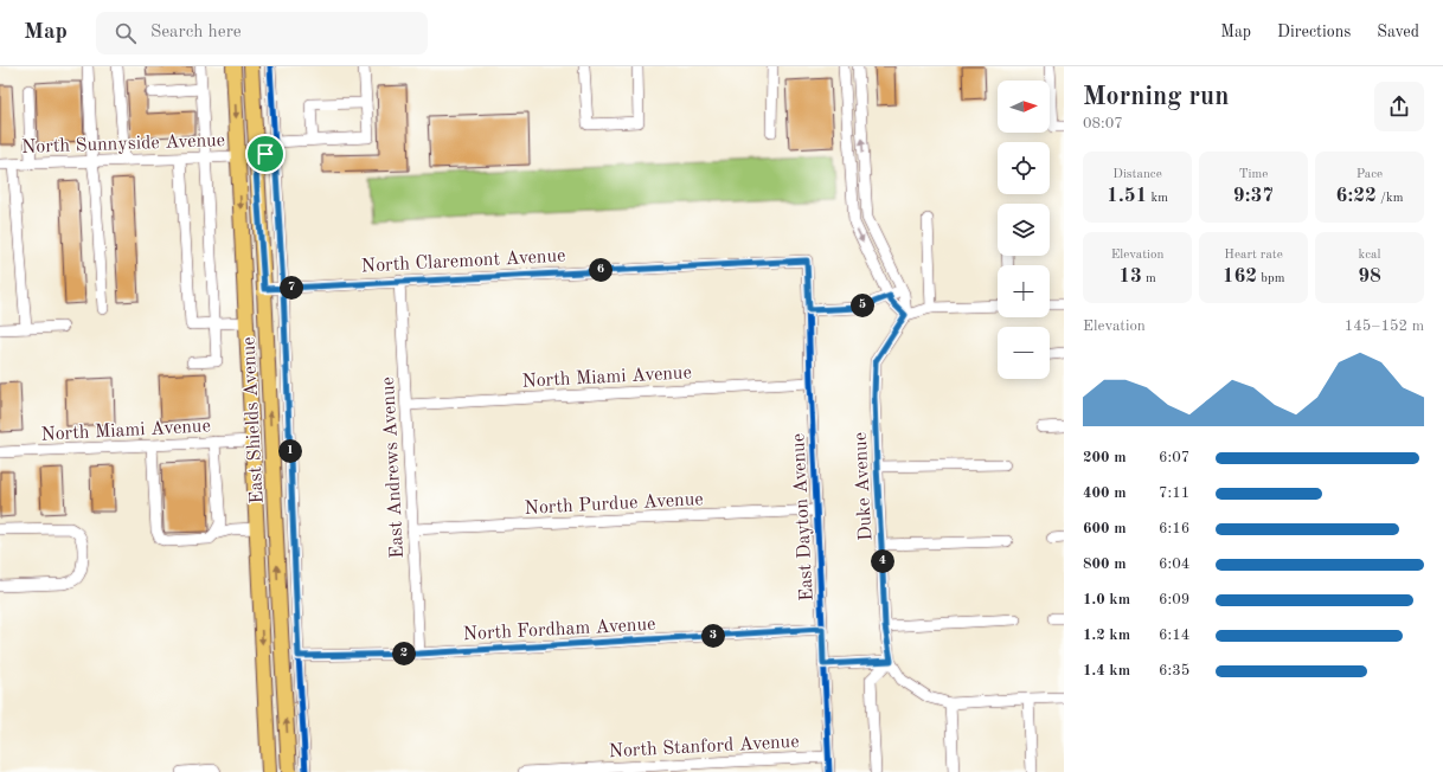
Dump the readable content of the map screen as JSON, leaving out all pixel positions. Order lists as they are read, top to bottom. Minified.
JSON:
{"streets":{"main road":["East Shields Avenue"],"street":["North Sunnyside Avenue","North Claremont Avenue","North Miami Avenue","East Andrews Avenue","Duke Avenue","North Purdue Avenue","East Dayton Avenue","North Fordham Avenue","North Stanford Avenue"]},"crossings":[["North Sunnyside Avenue","East Shields Avenue"],["North Claremont Avenue","East Shields Avenue"],["North Claremont Avenue","East Andrews Avenue"],["North Claremont Avenue","East Dayton Avenue"],["North Miami Avenue","East Shields Avenue"],["North Miami Avenue","East Andrews Avenue"],["North Miami Avenue","East Dayton Avenue"],["East Shields Avenue","North Fordham Avenue"],["East Andrews Avenue","North Purdue Avenue"],["East Andrews Avenue","North Fordham Avenue"],["North Purdue Avenue","East Dayton Avenue"],["East Dayton Avenue","North Fordham Avenue"],["East Dayton Avenue","North Stanford Avenue"]],"north":"right","page":{"header":"Map","search":"Search here","nav":["Map","Directions","Saved"],"heading":["Morning run","08:07"],"map_buttons":["+","−"],"stats":[["Distance","1.51 km"],["Time","9:37"],["Pace","6:22 /km"],["Elevation","13 m"],["Heart rate","162 bpm"],["kcal","98"]],"pins":["6","7","5","1","4","3","2"],"chart":["Elevation","145–152 m"],"list":[{"name":"200 m","note":"6:07"},{"name":"400 m","note":"7:11"},{"name":"600 m","note":"6:16"},{"name":"800 m","note":"6:04"},{"name":"1.0 km","note":"6:09"},{"name":"1.2 km","note":"6:14"},{"name":"1.4 km","note":"6:35"}]}}
